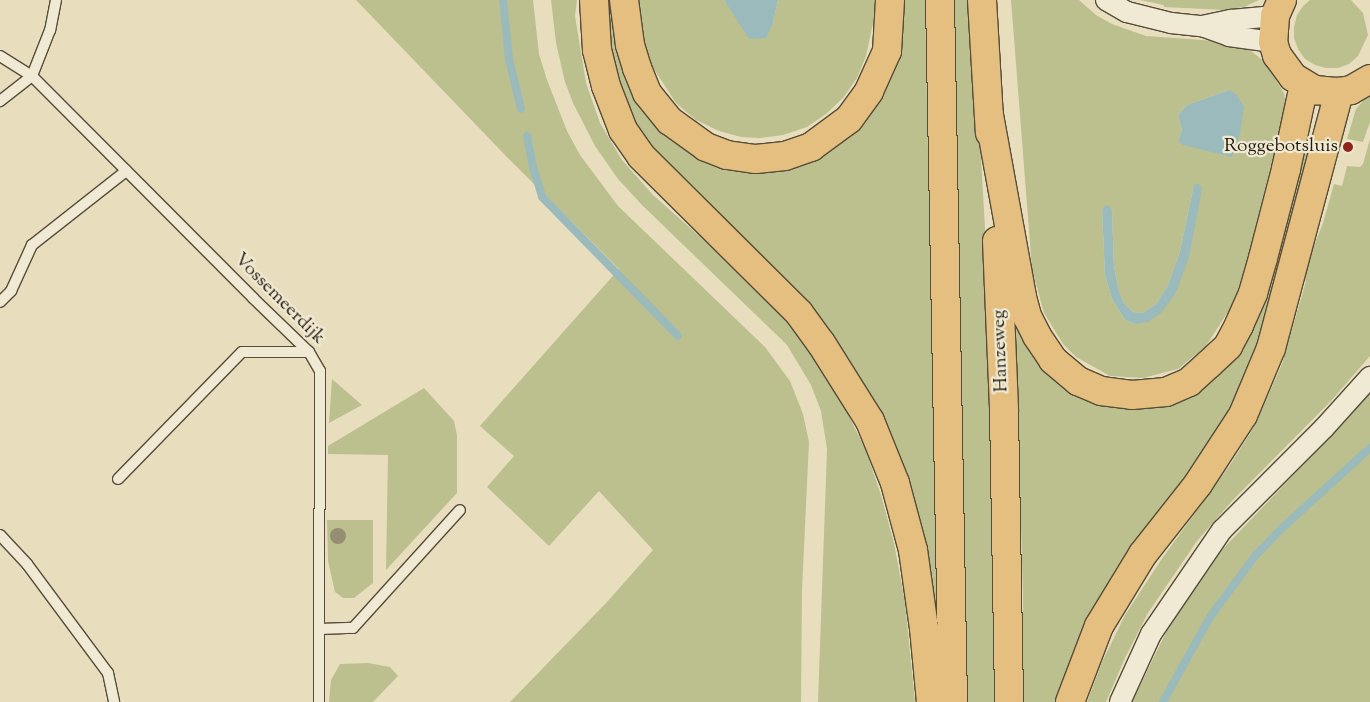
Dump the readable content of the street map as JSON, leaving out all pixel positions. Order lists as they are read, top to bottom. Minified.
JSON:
{"streets":{"main road":["Hanzeweg"],"lane":["Vossemeerdijk"]},"places":["Roggebotsluis"]}
